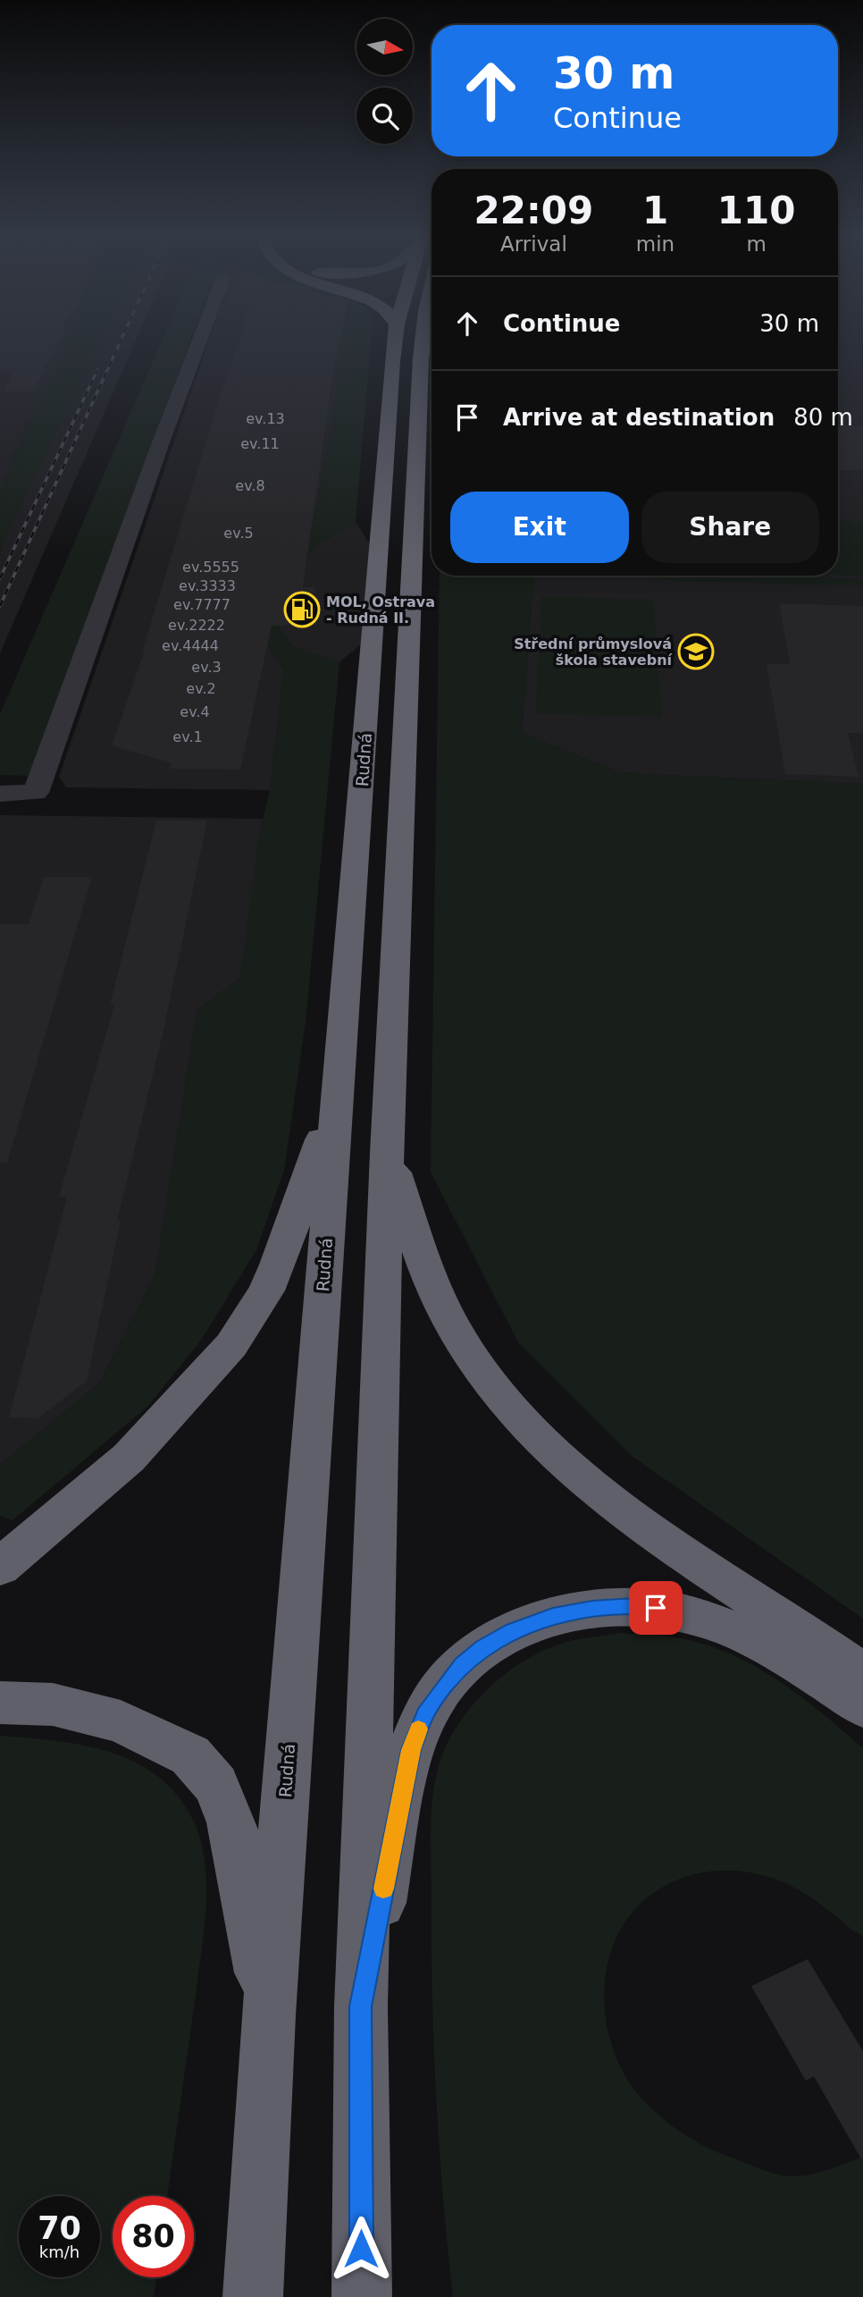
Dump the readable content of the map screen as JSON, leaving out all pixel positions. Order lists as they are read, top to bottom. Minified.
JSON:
{"streets":{"highway":["Rudná"]},"places":{"fuel station":["MOL, Ostrava - Rudná II."],"school or university":["Střední průmyslová škola stavební"]},"house_numbers":["ev.13","ev.11","ev.8","ev.5","ev.5555","ev.3333","ev.7777","ev.2222","ev.4444","ev.3","ev.2","ev.4","ev.1"],"north":"right","page":{"turn":["30 m","Continue"],"eta":["22:09","Arrival","1","min","110","m"],"list":[{"name":"Continue","value":"30 m"},{"name":"Arrive at destination","value":"80 m"}],"buttons":["Exit","Share"],"speed":"70 km/h","limit":"80"}}
